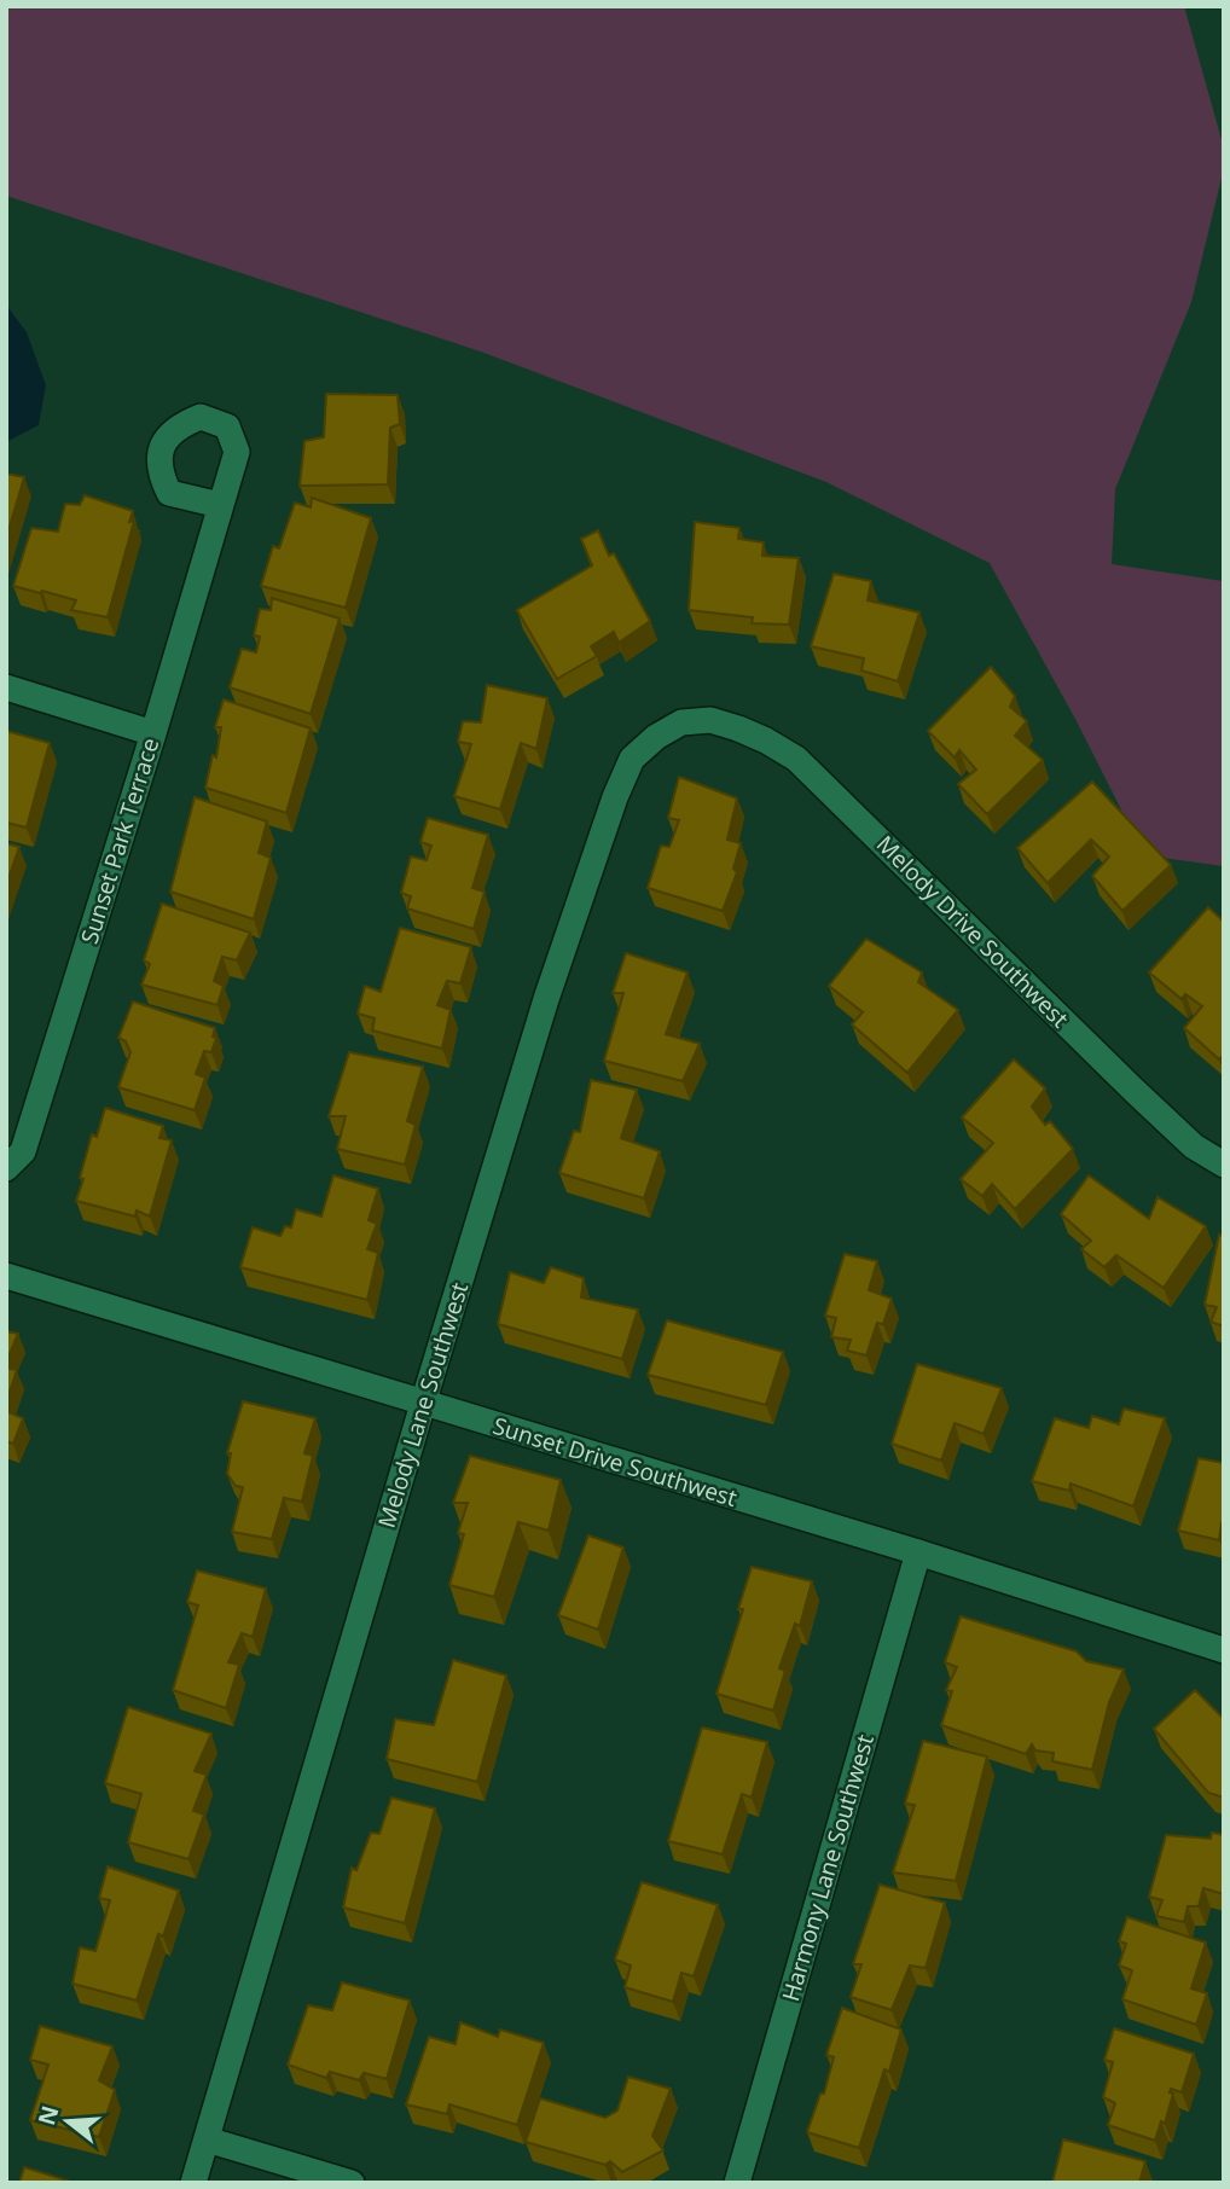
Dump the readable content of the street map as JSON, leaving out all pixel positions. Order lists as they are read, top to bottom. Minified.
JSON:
{"streets":{"street":["Sunset Park Terrace","Melody Drive Southwest","Melody Lane Southwest","Sunset Drive Southwest","Harmony Lane Southwest"]},"crossings":[["Melody Drive Southwest","Melody Lane Southwest"],["Melody Lane Southwest","Sunset Drive Southwest"],["Sunset Drive Southwest","Harmony Lane Southwest"]],"north":"left"}
